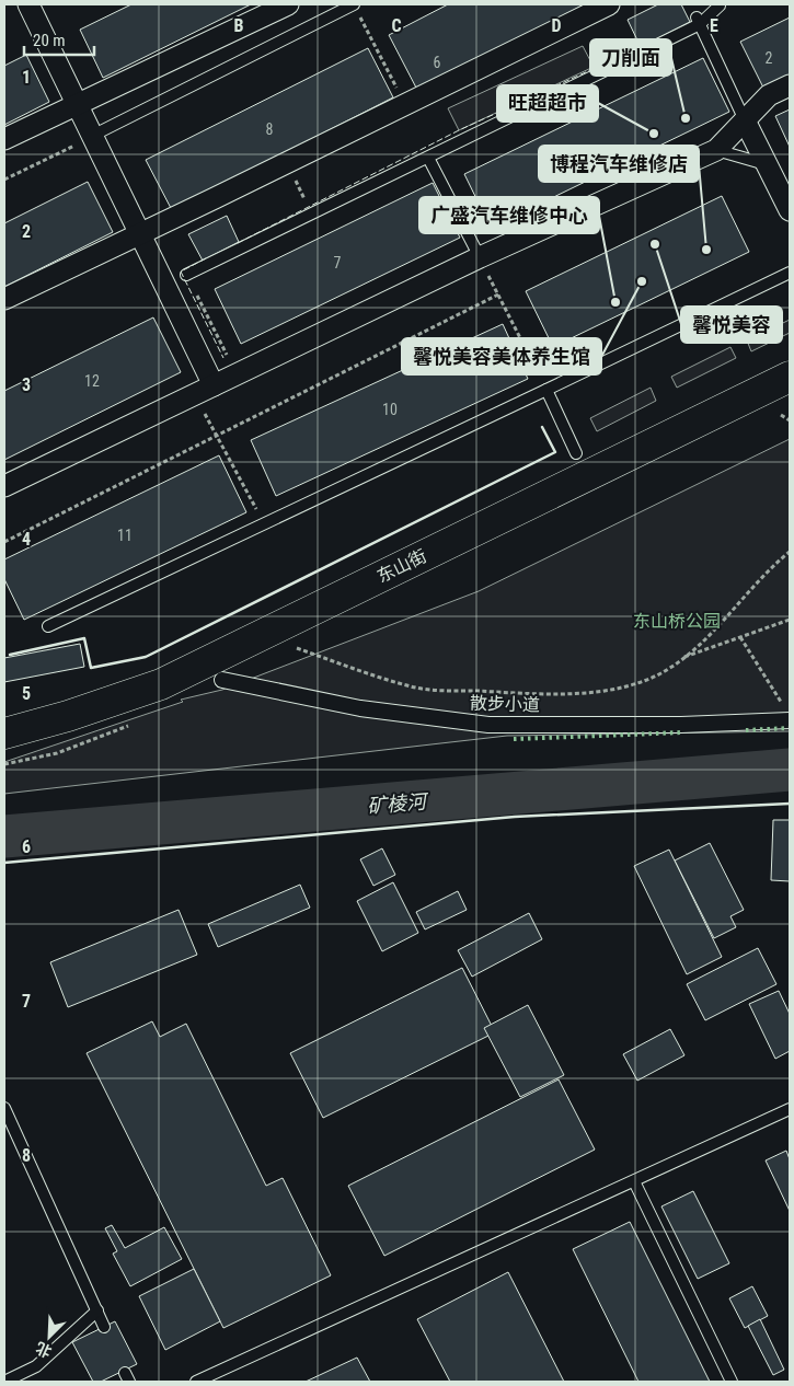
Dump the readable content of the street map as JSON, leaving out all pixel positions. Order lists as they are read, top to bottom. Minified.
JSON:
{"streets":{"main road":["东山街"],"street":["散步小道"]},"water":["矿棱河"],"parks":["东山桥公园"],"places":["刀削面","旺超超市","馨悦美容","博程汽车维修店","馨悦美容美体养生馆","广盛汽车维修中心"],"house_numbers":["2","6","8","7","12","10","11"],"scale_bar":"20 m","north":"bottom left","grid":{"columns":["B","C","D","E"],"rows":["1","2","3","4","5","6","7","8"]}}
